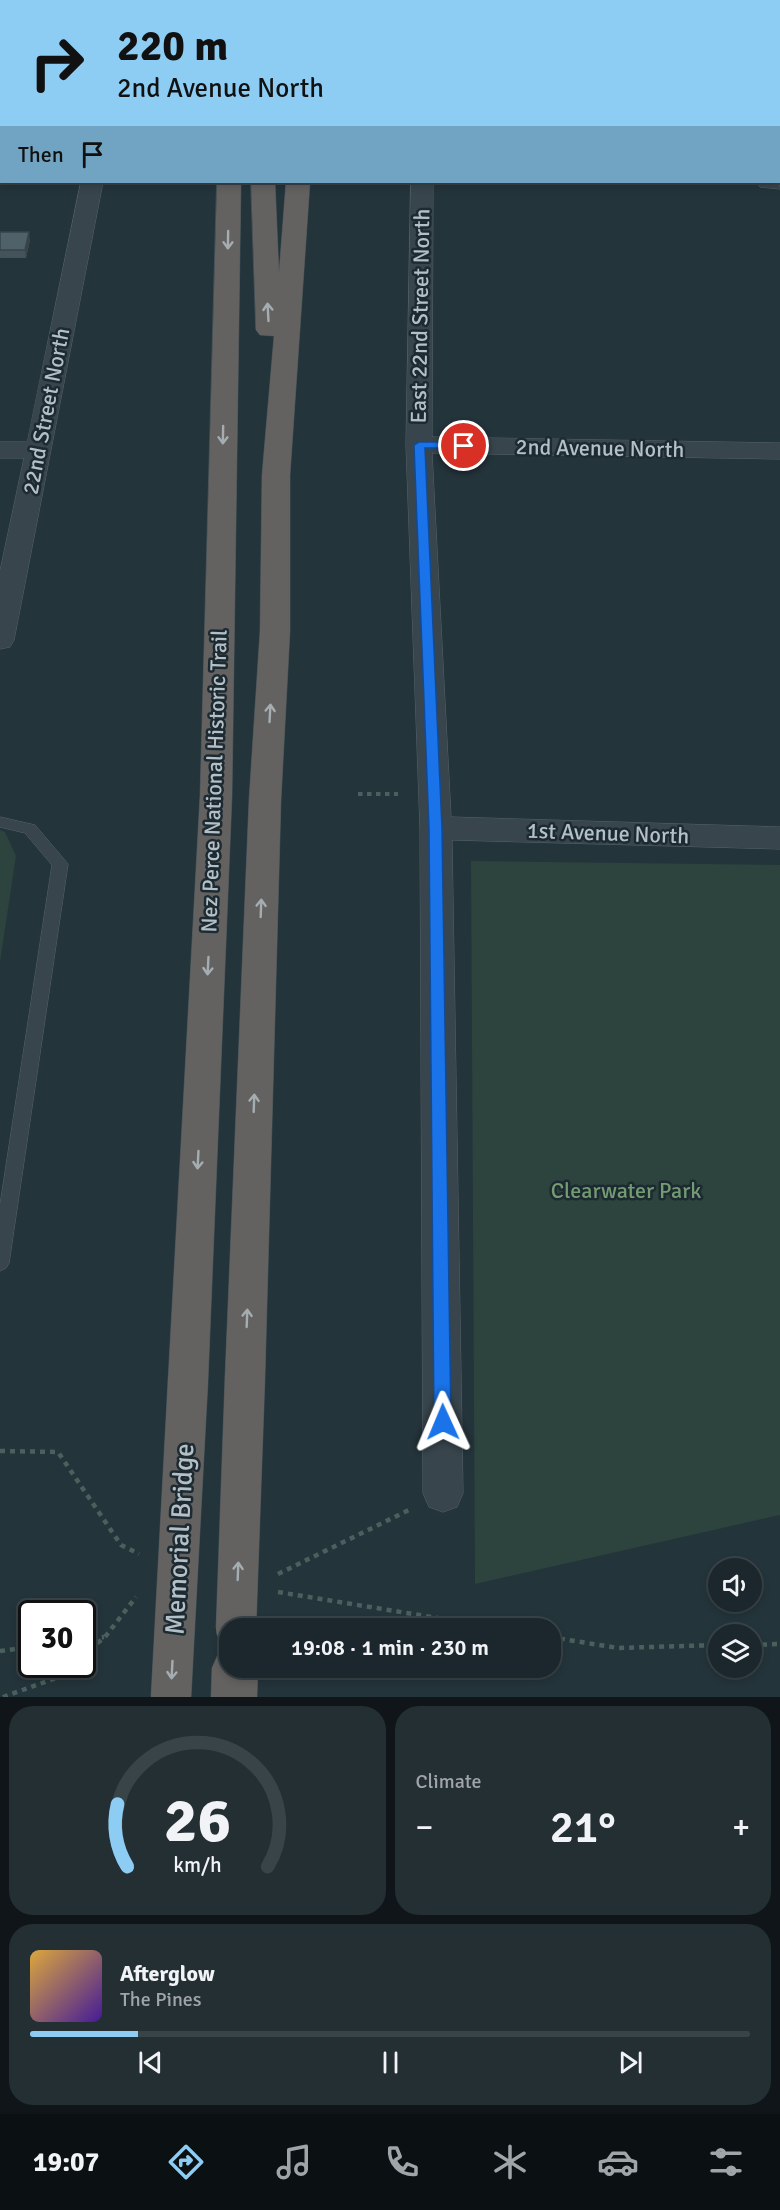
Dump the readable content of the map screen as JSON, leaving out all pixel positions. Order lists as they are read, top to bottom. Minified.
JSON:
{"streets":{"highway":["Nez Perce National Historic Trail","Memorial Bridge"],"street":["East 22nd Street North","22nd Street North","2nd Avenue North","1st Avenue North"]},"crossings":[["East 22nd Street North","2nd Avenue North"],["East 22nd Street North","1st Avenue North"],["Nez Perce National Historic Trail","Memorial Bridge"]],"parks":["Clearwater Park"],"page":{"turn":["220 m","2nd Avenue North"],"then":"Then","limit":"30","trip":"19:08 · 1 min · 230 m","tile":"Climate","heat":["−","21°","+"],"song":["Afterglow","The Pines"],"tabs":"19:07","gauge":["26","km/h"]}}
